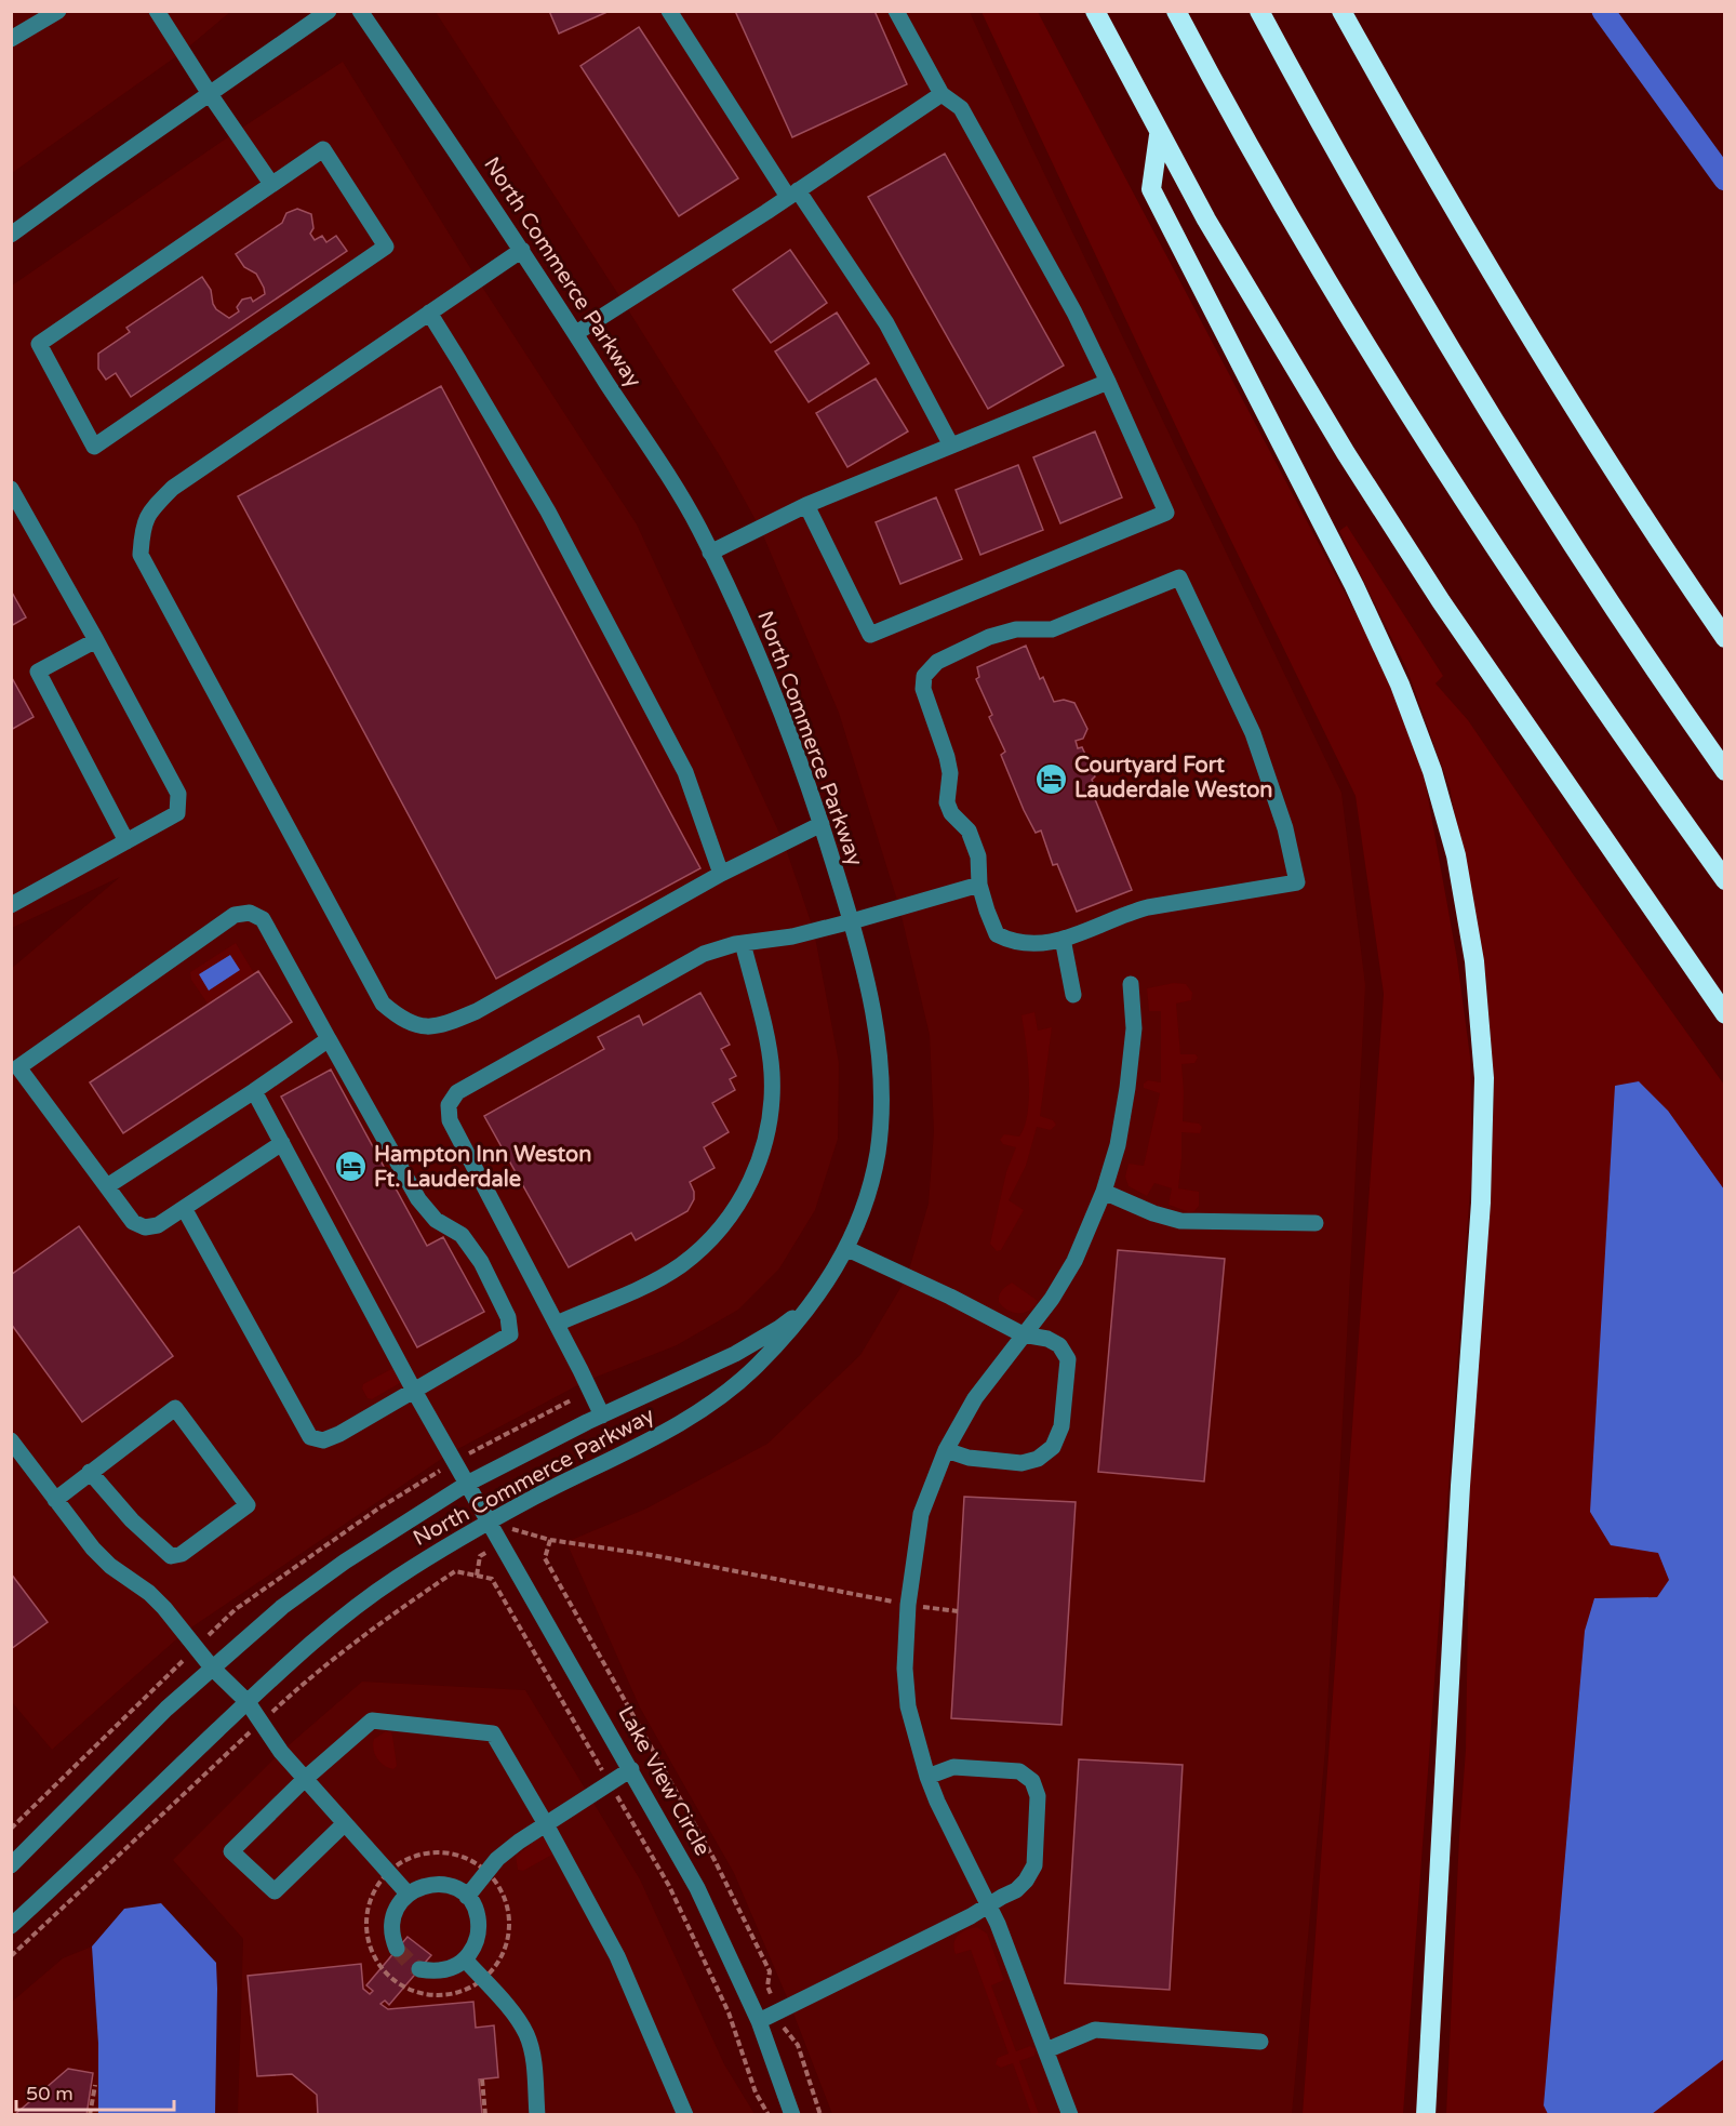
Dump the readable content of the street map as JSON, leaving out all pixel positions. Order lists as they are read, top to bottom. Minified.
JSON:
{"streets":{"street":["North Commerce Parkway","Lake View Circle"]},"crossings":[["North Commerce Parkway","Lake View Circle"]],"places":{"hotel":["Courtyard Fort Lauderdale Weston","Hampton Inn Weston Ft. Lauderdale"]},"scale_bar":"50 m"}
